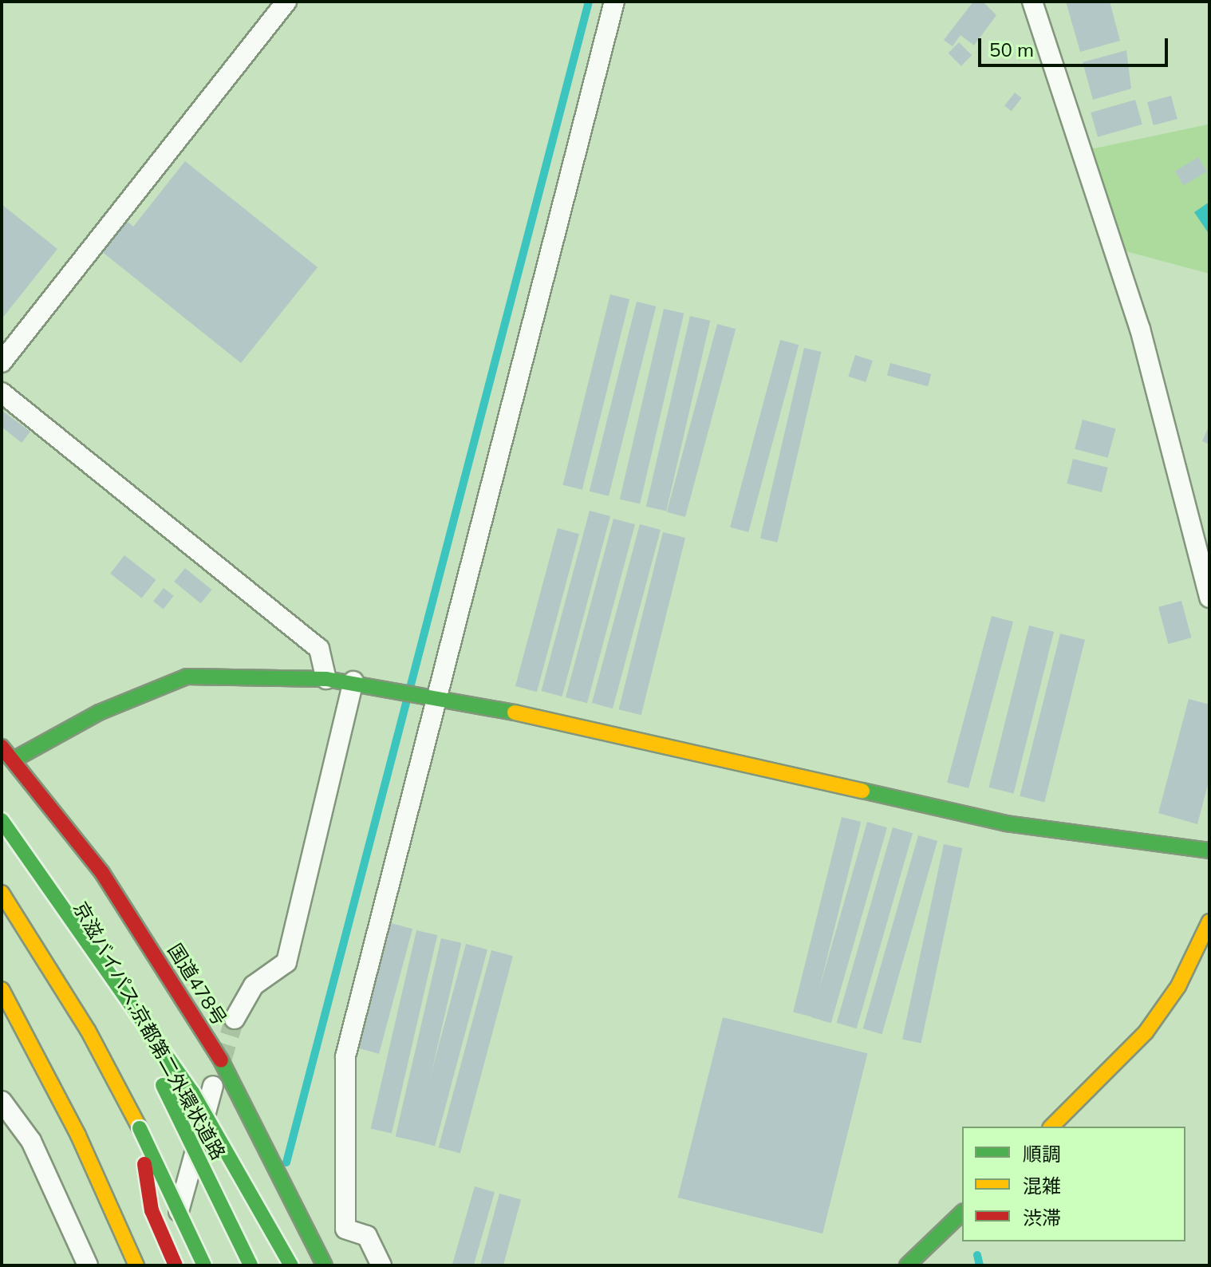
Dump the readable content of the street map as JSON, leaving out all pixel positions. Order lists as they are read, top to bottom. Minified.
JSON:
{"streets":{"main road":["国道478号","京滋バイパス;京都第二外環状道路"]},"legend":["順調","混雑","渋滞"],"scale_bar":"50 m"}
